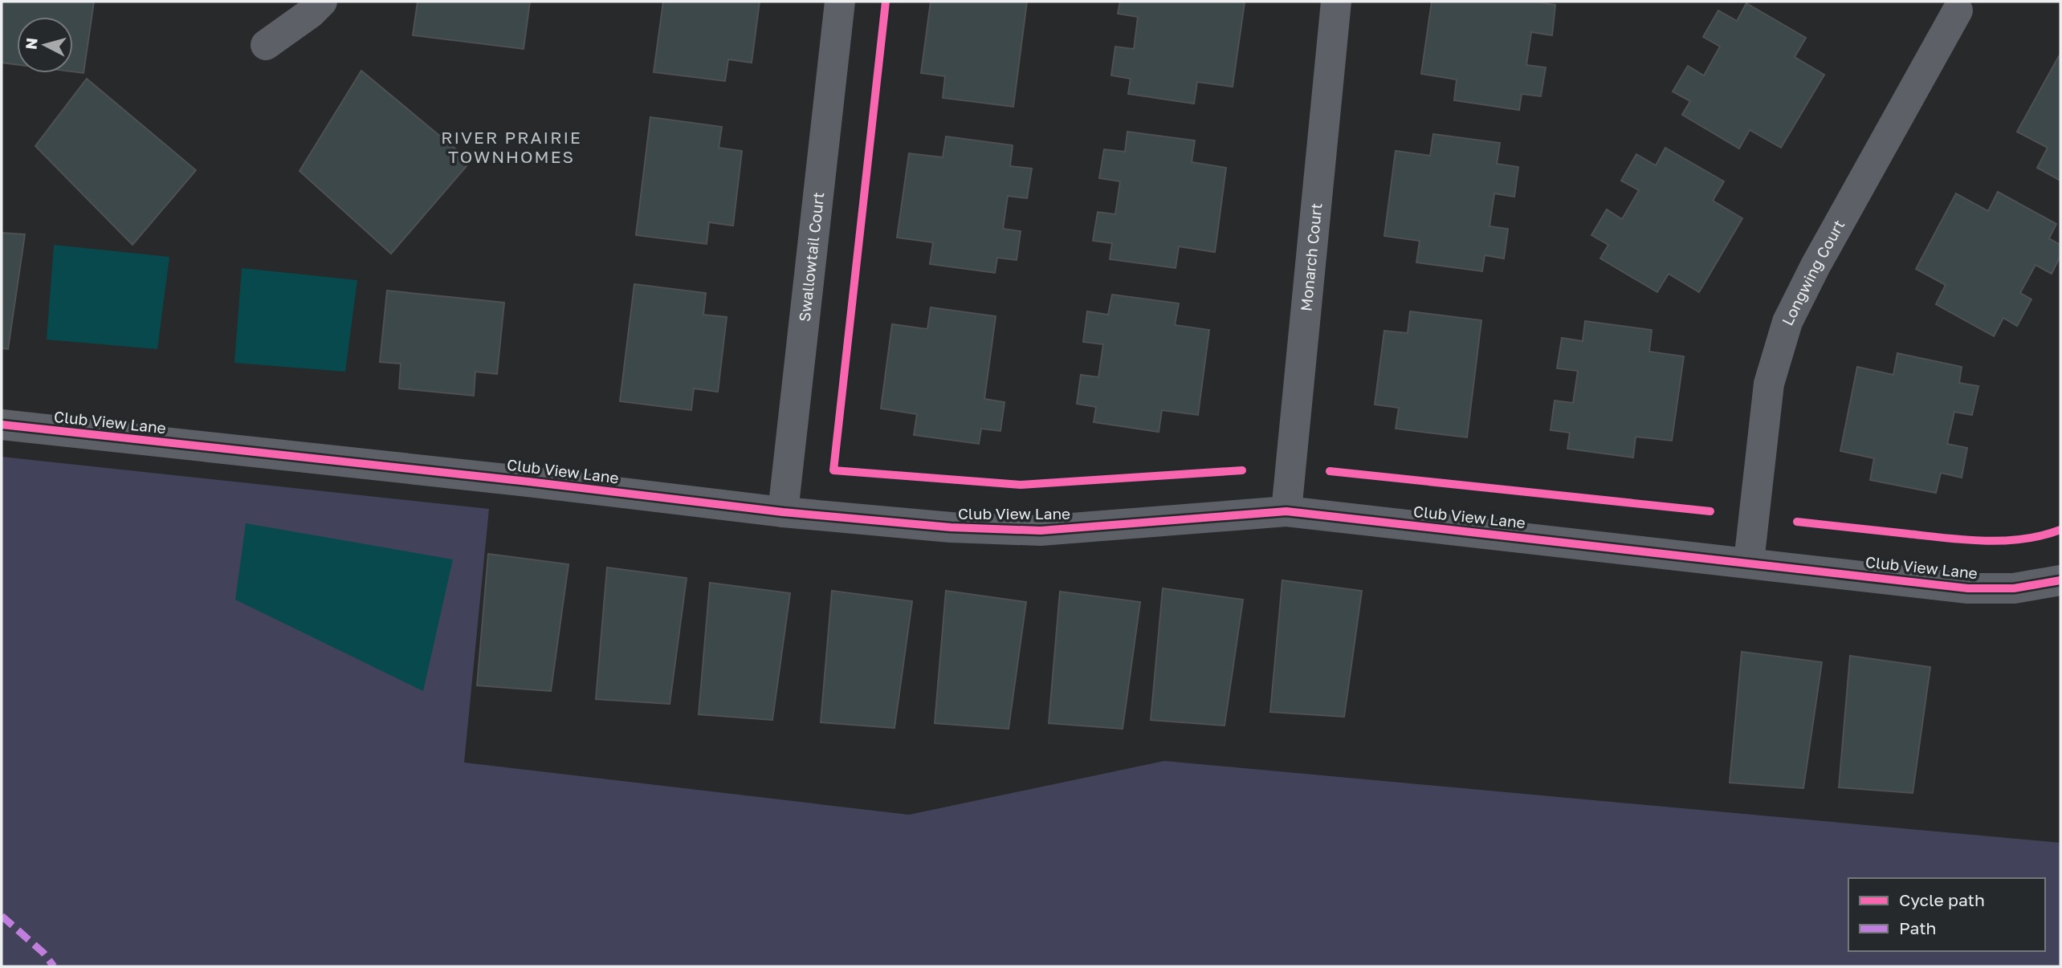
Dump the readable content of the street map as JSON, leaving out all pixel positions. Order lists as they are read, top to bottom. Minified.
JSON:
{"streets":{"street":["Monarch Court","Swallowtail Court","Longwing Court","Club View Lane"]},"crossings":[["Monarch Court","Club View Lane"],["Swallowtail Court","Club View Lane"],["Longwing Court","Club View Lane"]],"districts":["RIVER PRAIRIE TOWNHOMES"],"legend":["Cycle path","Path"],"north":"left"}
